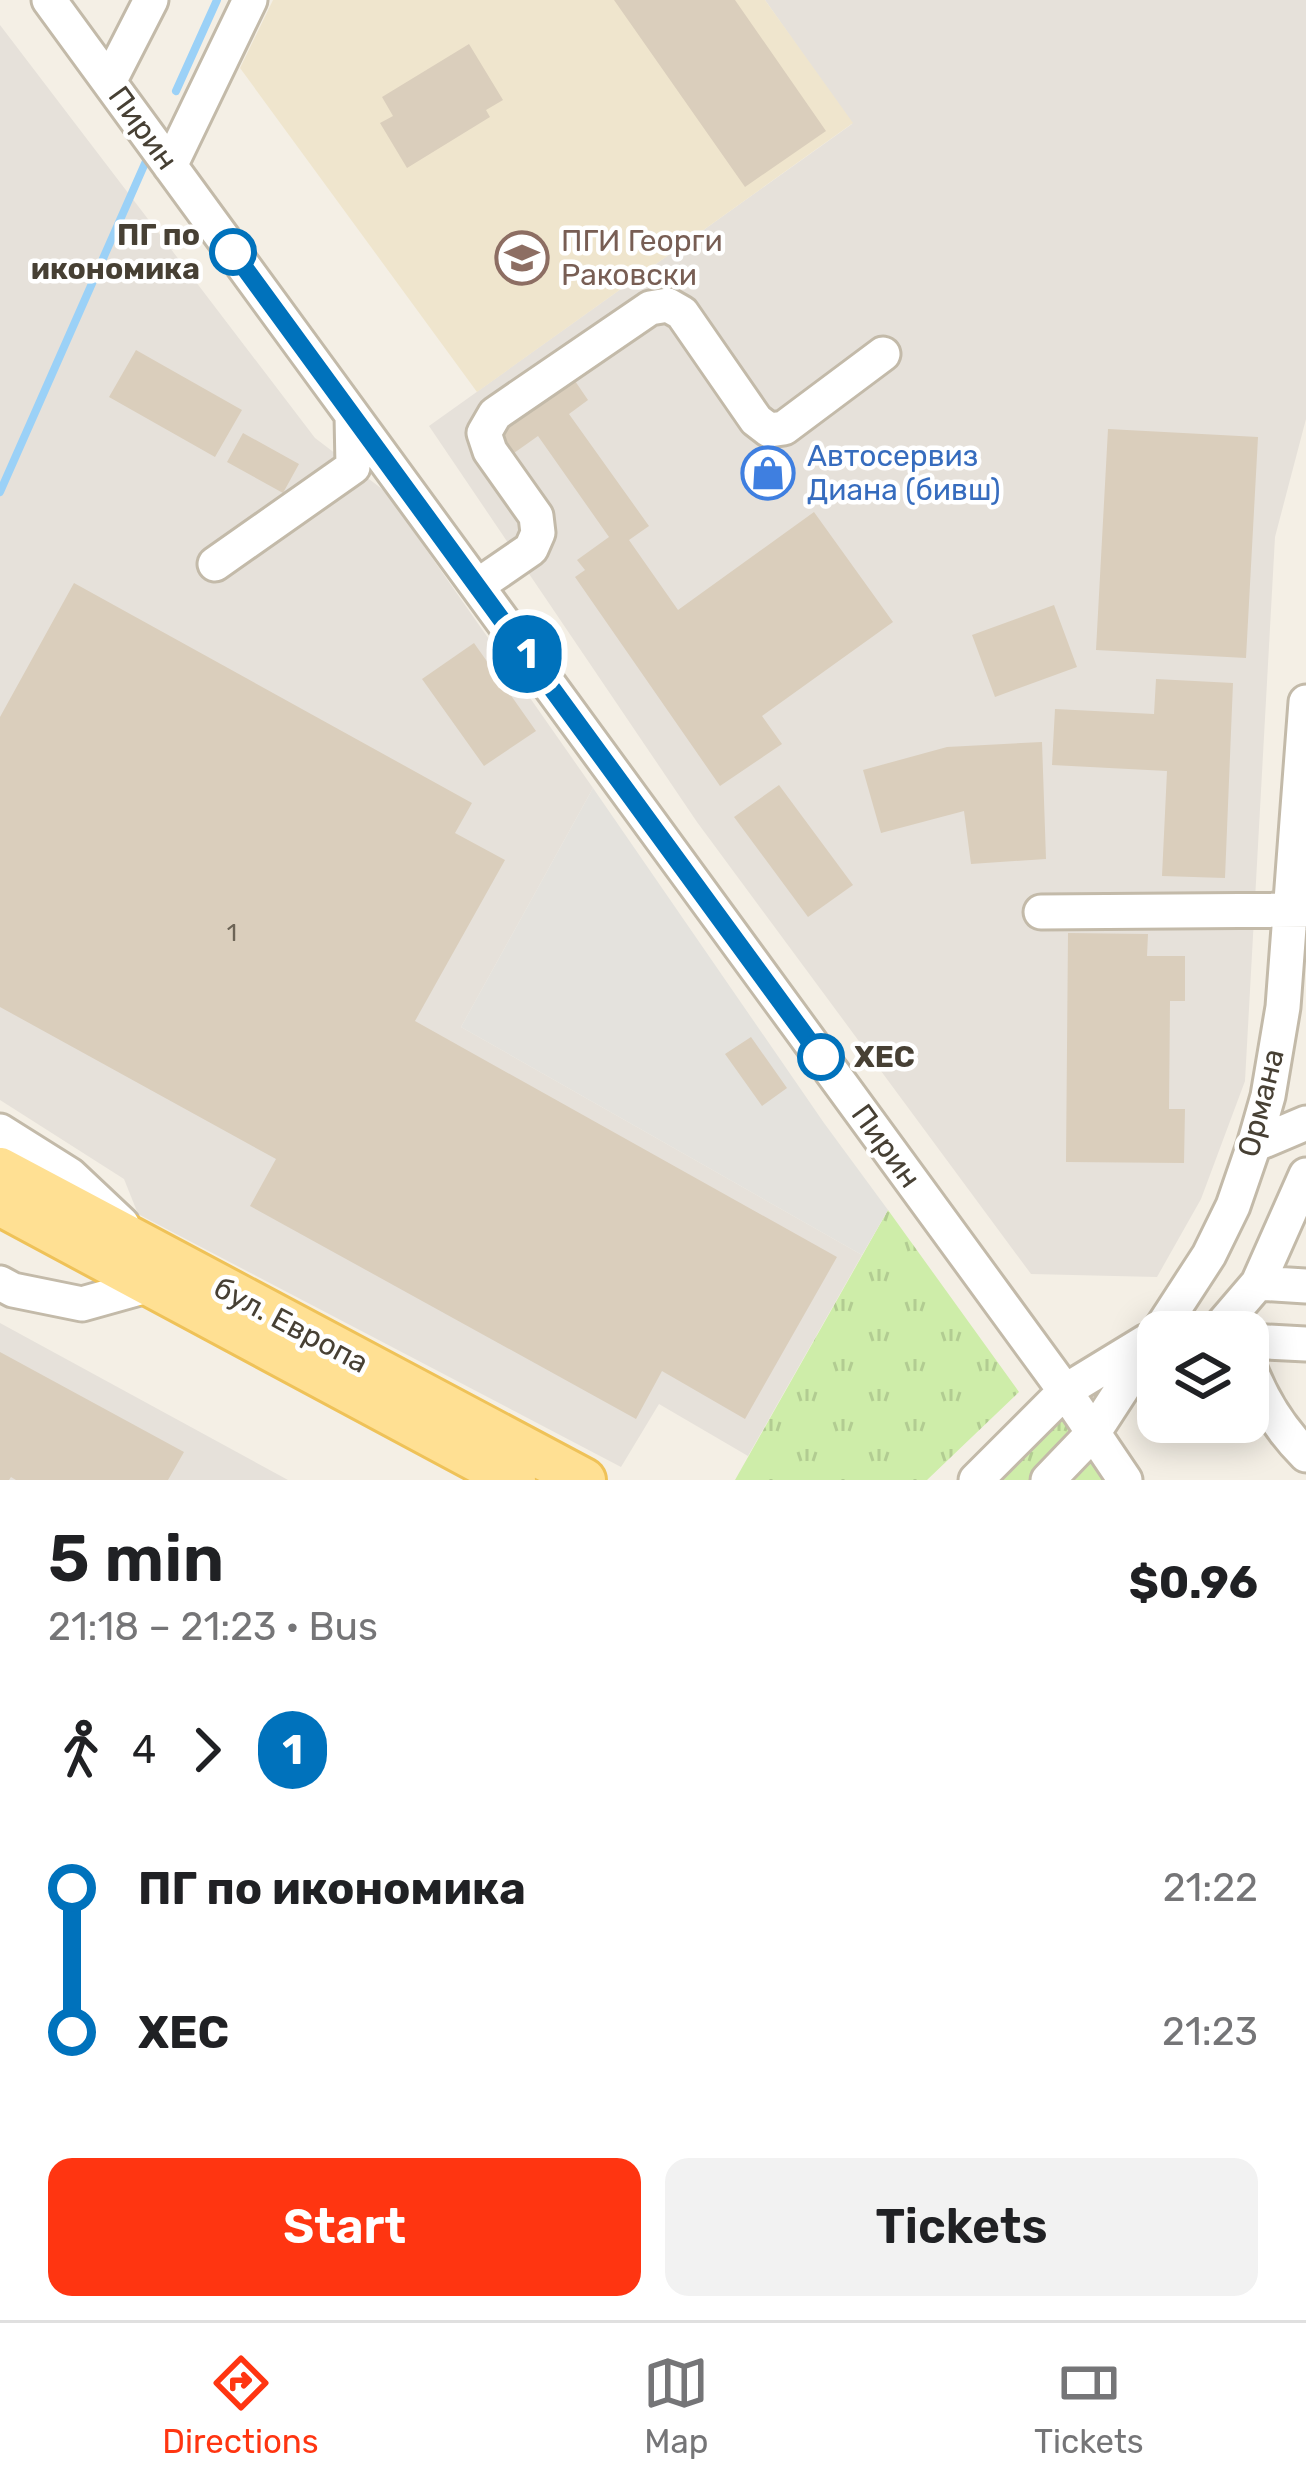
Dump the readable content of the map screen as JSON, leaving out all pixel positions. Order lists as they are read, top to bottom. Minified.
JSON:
{"streets":{"main road":["бул. Европа"],"street":["Пирин","Ормана"]},"crossings":[["Пирин","Ормана"]],"places":{"other":["ПГ по икономика","ХЕС"],"school or university":["ПГИ Георги Раковски"],"shop":["Автосервиз Диана (бивш)"]},"lines":["bus line 1"],"house_numbers":["1"],"page":{"on_map":"1","heading":["5 min","21:18 – 21:23 · Bus","$0.96"],"legs":["4","1"],"list":[{"name":"ПГ по икономика","value":"21:22"},{"name":"ХЕС","value":"21:23"}],"buttons":["Start","Tickets"],"tabs":["Directions","Map","Tickets"]}}
